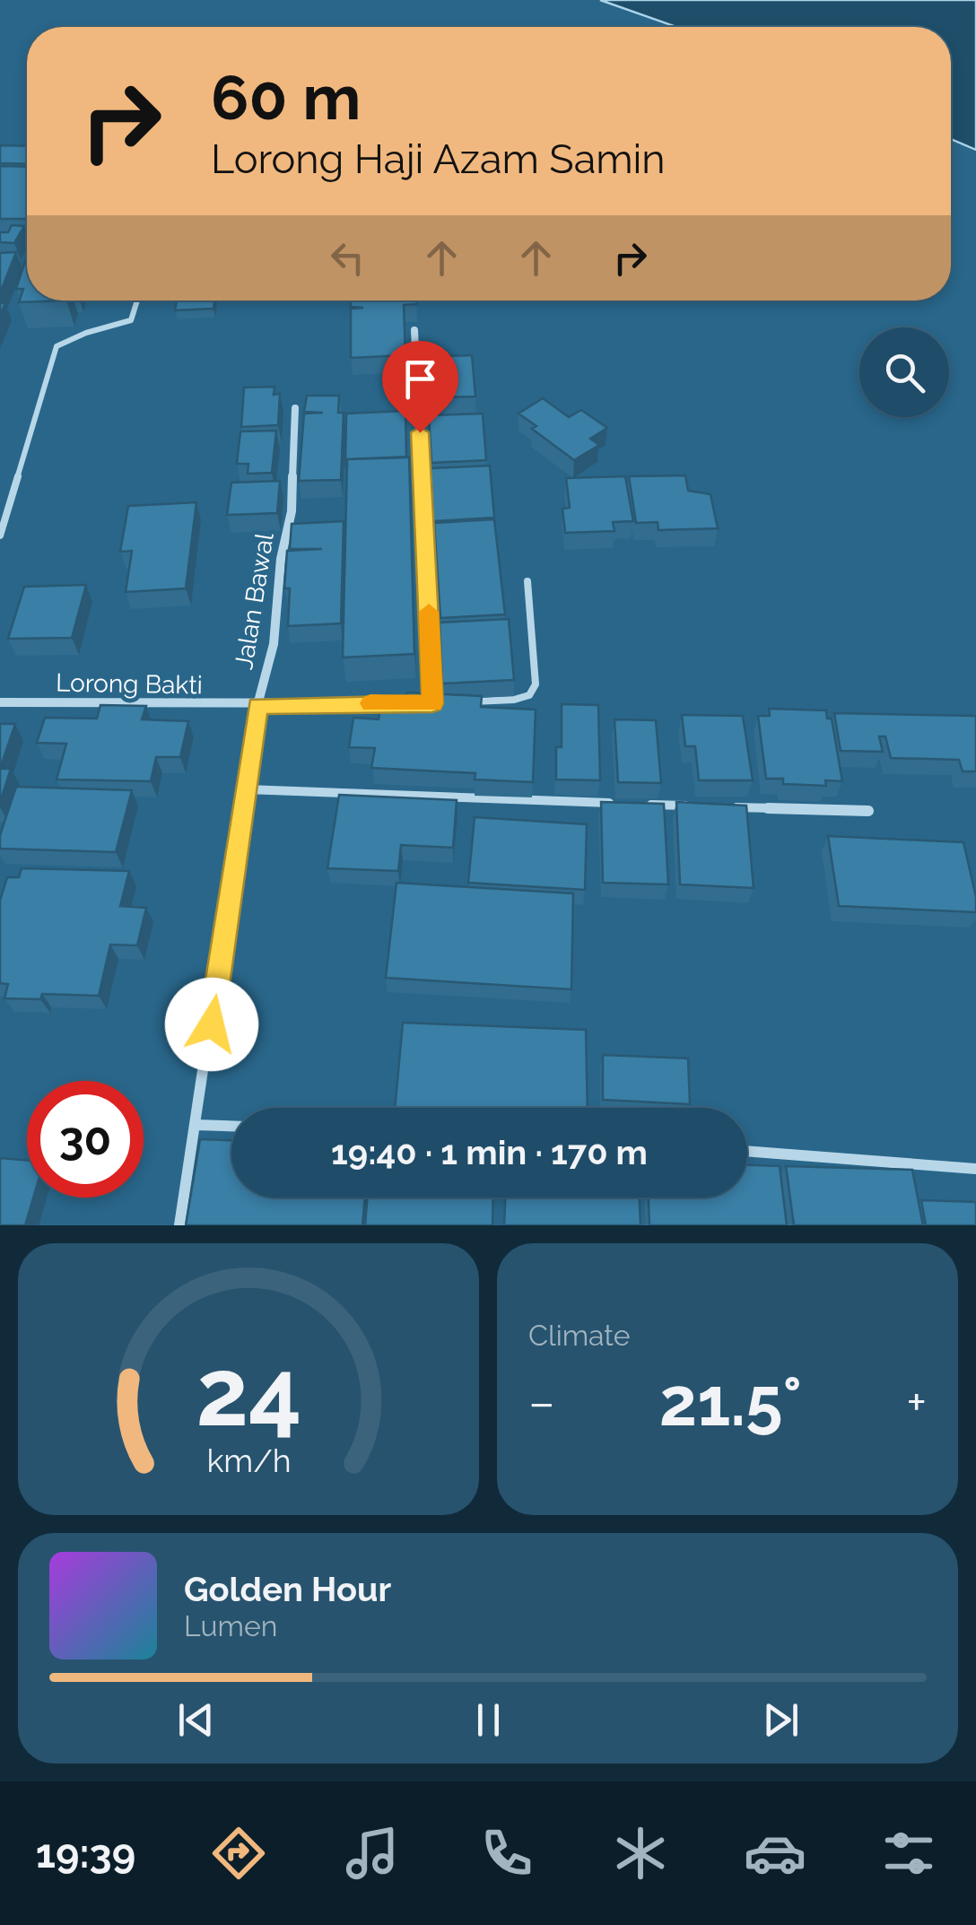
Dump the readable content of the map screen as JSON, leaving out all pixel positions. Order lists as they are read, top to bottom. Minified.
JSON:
{"streets":{"street":["Jalan Bawal","Lorong Bakti"]},"crossings":[["Jalan Bawal","Lorong Bakti"]],"page":{"turn":["60 m","Lorong Haji Azam Samin"],"limit":"30","trip":"19:40 · 1 min · 170 m","tile":"Climate","heat":["−","21.5°","+"],"song":["Golden Hour","Lumen"],"tabs":"19:39","gauge":["24","km/h"]}}
